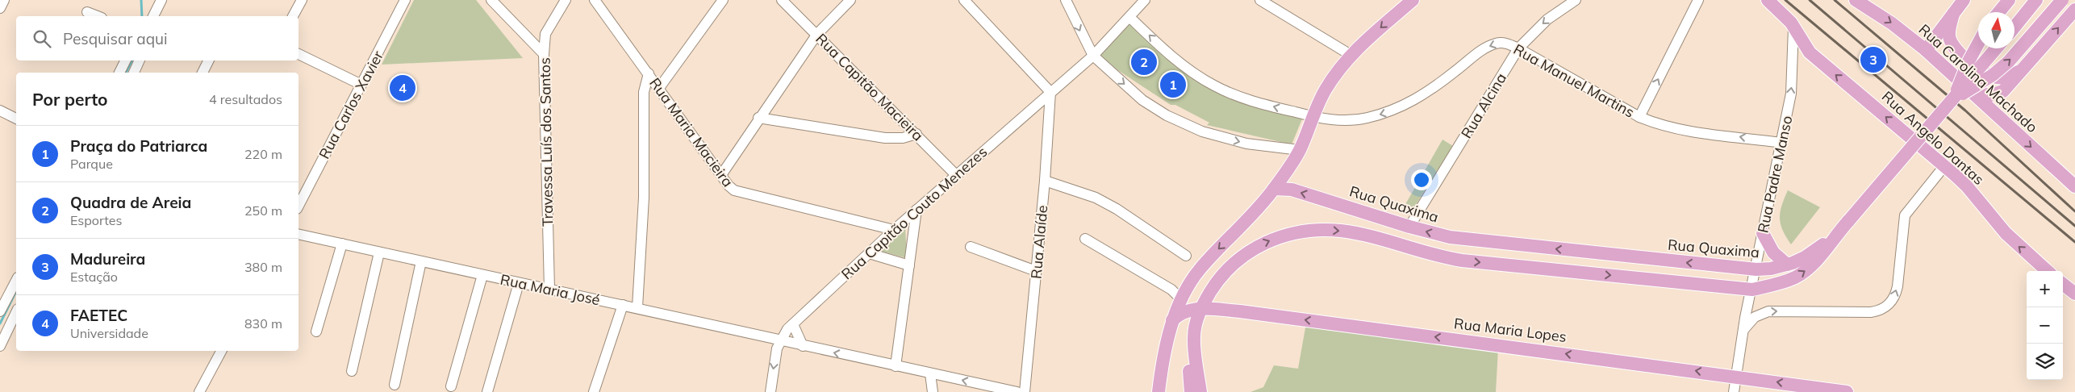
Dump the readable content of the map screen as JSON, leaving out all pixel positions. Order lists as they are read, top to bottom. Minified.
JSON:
{"streets":{"main road":["Rua Carolina Machado","Rua Angelo Dantas","Rua Quaxima","Rua Maria Lopes"],"street":["Rua Manuel Martins","Rua Capitão Macieira","Rua Carlos Xavier","Rua Alcina","Rua Maria Macieira","Travessa Luís dos Santos","Rua Padre Manso","Rua Capitão Couto Menezes","Rua Alaíde","Rua Maria José"]},"crossings":[["Rua Manuel Martins","Rua Alcina"],["Rua Manuel Martins","Rua Padre Manso"],["Rua Manuel Martins","Rua Capitão Couto Menezes"],["Rua Capitão Macieira","Rua Capitão Couto Menezes"],["Rua Alcina","Rua Quaxima"],["Rua Maria Macieira","Rua Capitão Couto Menezes"],["Rua Angelo Dantas","Rua Padre Manso"],["Travessa Luís dos Santos","Rua Maria José"],["Rua Padre Manso","Rua Quaxima"],["Rua Padre Manso","Rua Maria Lopes"],["Rua Capitão Couto Menezes","Rua Alaíde"],["Rua Capitão Couto Menezes","Rua Maria José"]],"one_way":["Rua Carolina Machado","Rua Angelo Dantas"],"north":"top","page":{"search":"Pesquisar aqui","pins":["3","2","1","4"],"heading":["Por perto","4 resultados"],"list":[{"mark":"1","name":"Praça do Patriarca","note":"Parque","value":"220 m"},{"mark":"2","name":"Quadra de Areia","note":"Esportes","value":"250 m"},{"mark":"3","name":"Madureira","note":"Estação","value":"380 m"},{"mark":"4","name":"FAETEC","note":"Universidade","value":"830 m"}],"map_buttons":["+","−"]}}
